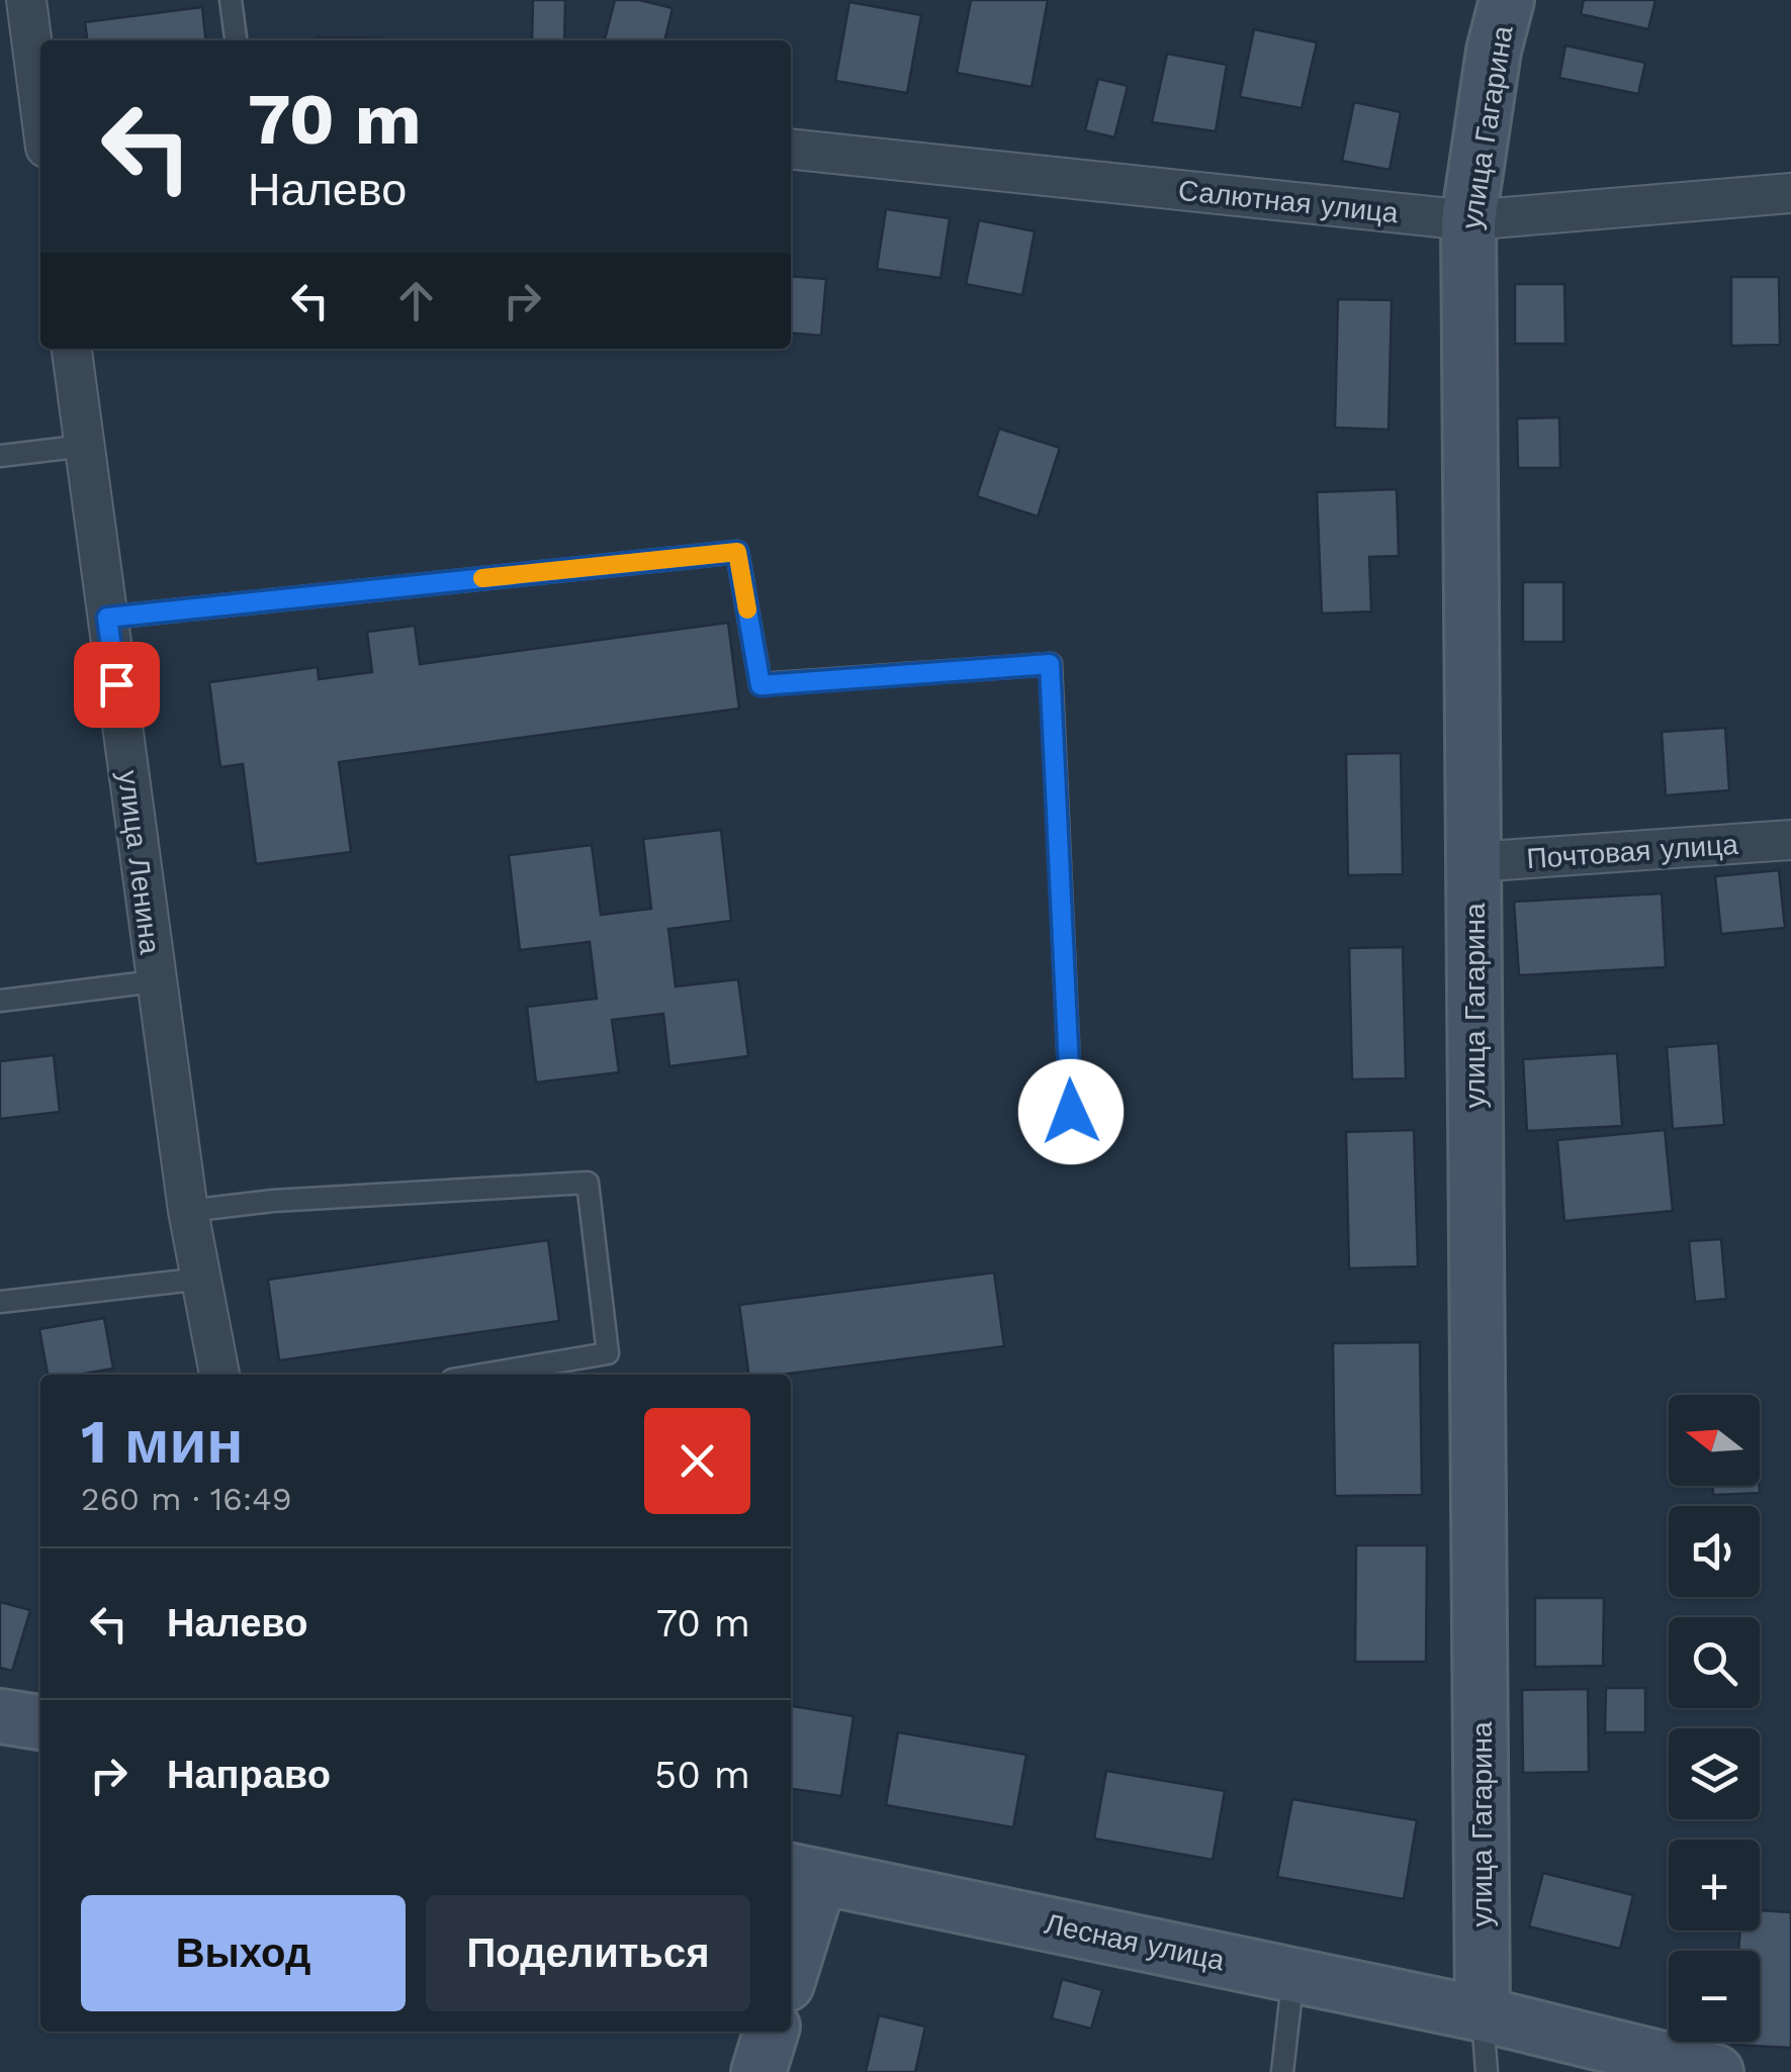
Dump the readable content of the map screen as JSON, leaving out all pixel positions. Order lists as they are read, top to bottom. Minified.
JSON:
{"streets":{"street":["улица Гагарина","Салютная улица","Почтовая улица","улица Ленина","Лесная улица"]},"crossings":[["улица Гагарина","Салютная улица"],["улица Гагарина","Почтовая улица"],["улица Гагарина","Лесная улица"]],"north":"left","page":{"turn":["70 m","Налево"],"heading":["1 мин","260 m · 16:49"],"map_buttons":["+","−"],"list":[{"name":"Налево","value":"70 m"},{"name":"Направо","value":"50 m"}],"buttons":["Выход","Поделиться"]}}
